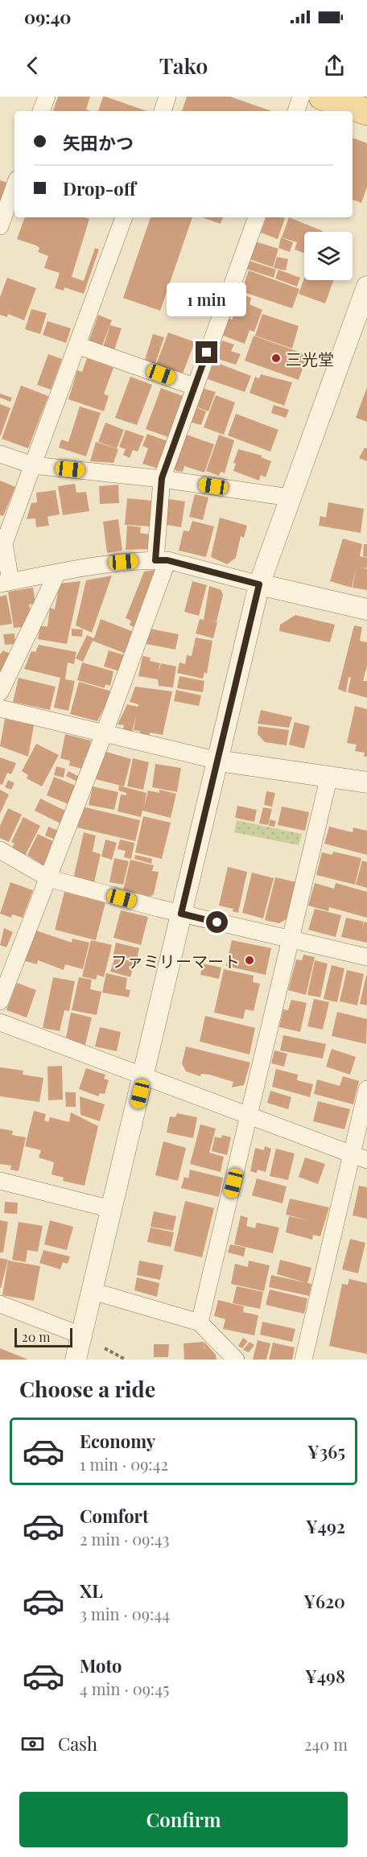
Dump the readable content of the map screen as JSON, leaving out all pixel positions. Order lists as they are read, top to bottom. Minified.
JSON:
{"places":["三光堂","ファミリーマート"],"scale_bar":"20 m","page":{"status":"09:40","header":"Tako","banner":["矢田かつ","Drop-off"],"bubble":"1 min","scale":"20 m","heading":"Choose a ride","list":[{"name":"Economy","note":"1 min · 09:42","value":"¥365"},{"name":"Comfort","note":"2 min · 09:43","value":"¥492"},{"name":"XL","note":"3 min · 09:44","value":"¥620"},{"name":"Moto","note":"4 min · 09:45","value":"¥498"}],"pay":["Cash","240 m"],"buttons":"Confirm"}}
